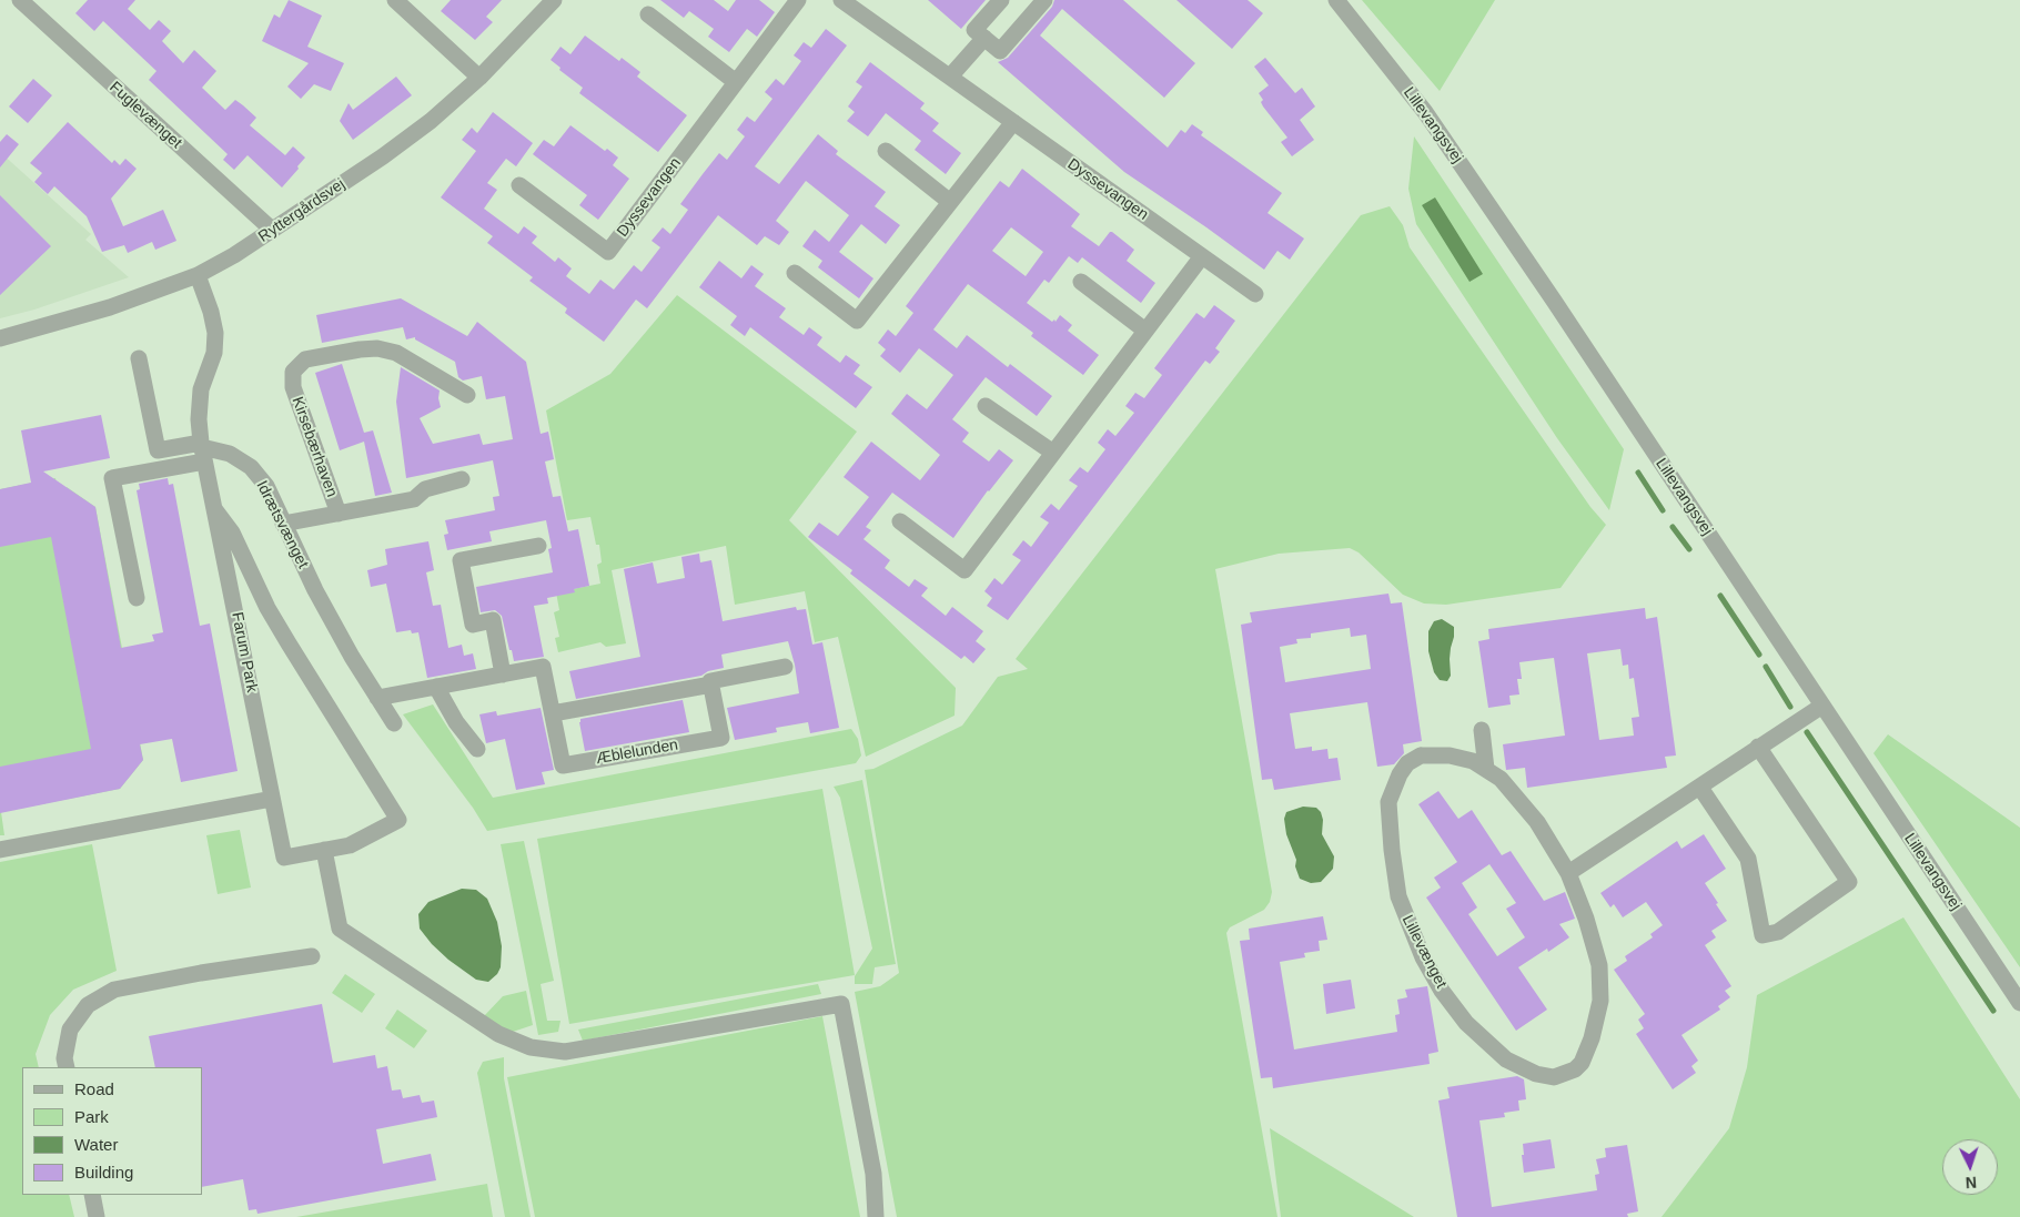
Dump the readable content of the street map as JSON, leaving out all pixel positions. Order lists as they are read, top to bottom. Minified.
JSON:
{"streets":{"street":["Fuglevænget","Lillevangsvej","Dyssevangen","Ryttergårdsvej","Kirsebærhaven","Idrætsvænget","Farum Park","Æblelunden","Lillevænget"]},"crossings":[["Fuglevænget","Ryttergårdsvej"],["Kirsebærhaven","Idrætsvænget"],["Idrætsvænget","Farum Park"],["Idrætsvænget","Æblelunden"]],"legend":["Road","Park","Water","Building"],"north":"bottom"}
